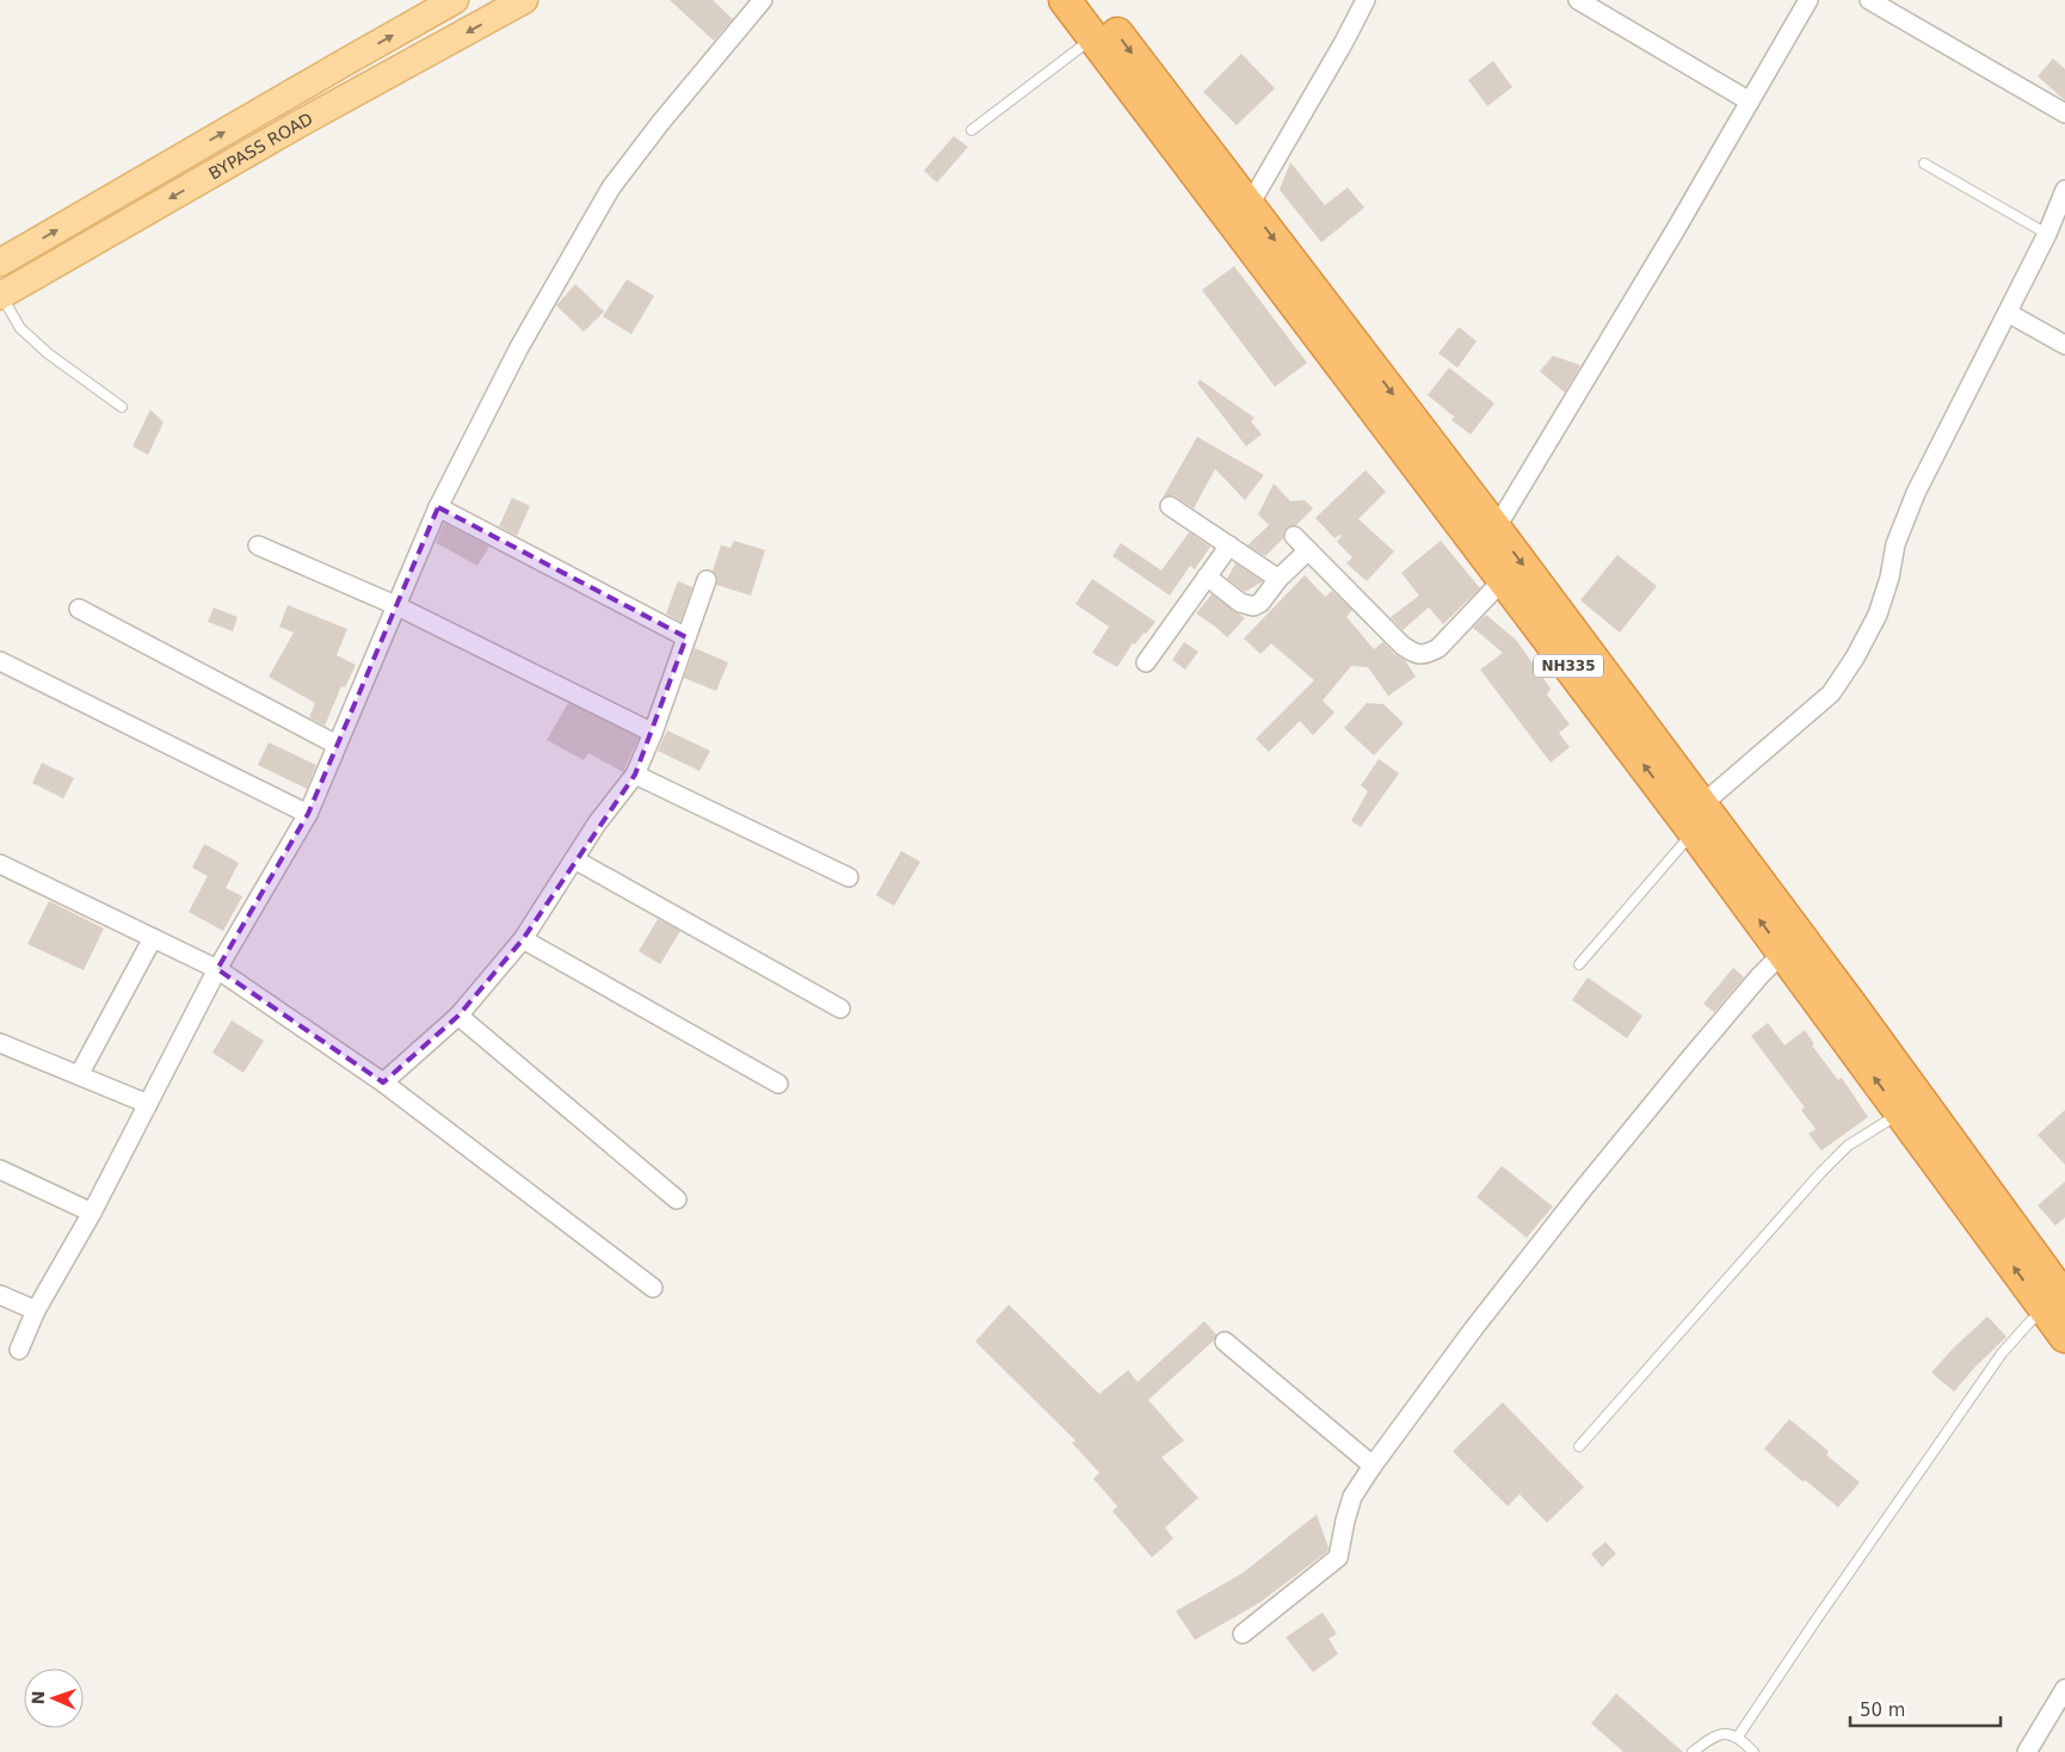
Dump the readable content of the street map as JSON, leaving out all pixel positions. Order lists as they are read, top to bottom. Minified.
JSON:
{"streets":{"highway":["NH335"],"main road":["BYPASS ROAD"]},"scale_bar":"50 m","north":"left"}
